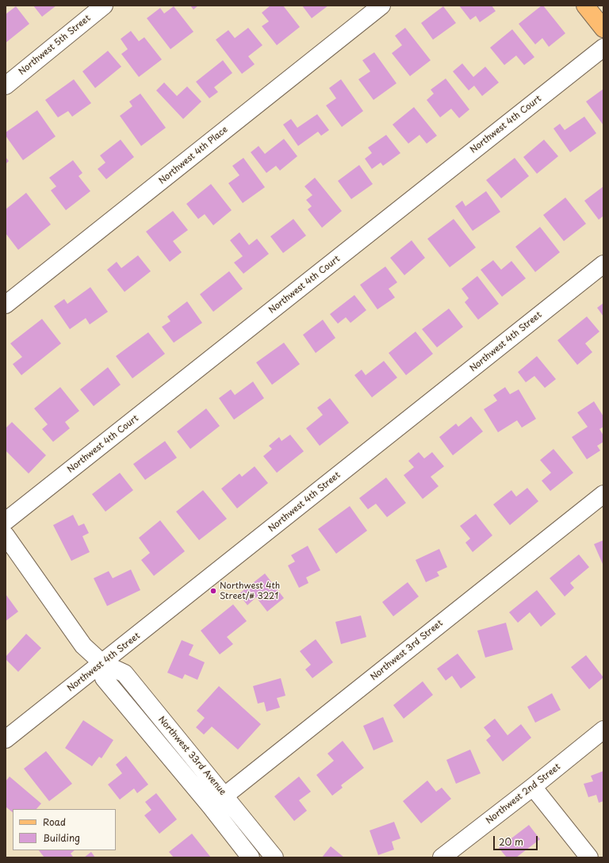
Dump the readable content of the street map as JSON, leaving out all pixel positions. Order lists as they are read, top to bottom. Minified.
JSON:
{"streets":{"street":["Northwest 5th Street","Northwest 4th Court","Northwest 4th Place","Northwest 4th Street","Northwest 3rd Street","Northwest 33rd Avenue","Northwest 2nd Street"]},"crossings":[["Northwest 4th Street","Northwest 33rd Avenue"],["Northwest 3rd Street","Northwest 33rd Avenue"]],"places":["Northwest 4th Street/# 3221"],"legend":["Road","Building"],"scale_bar":"20 m"}
